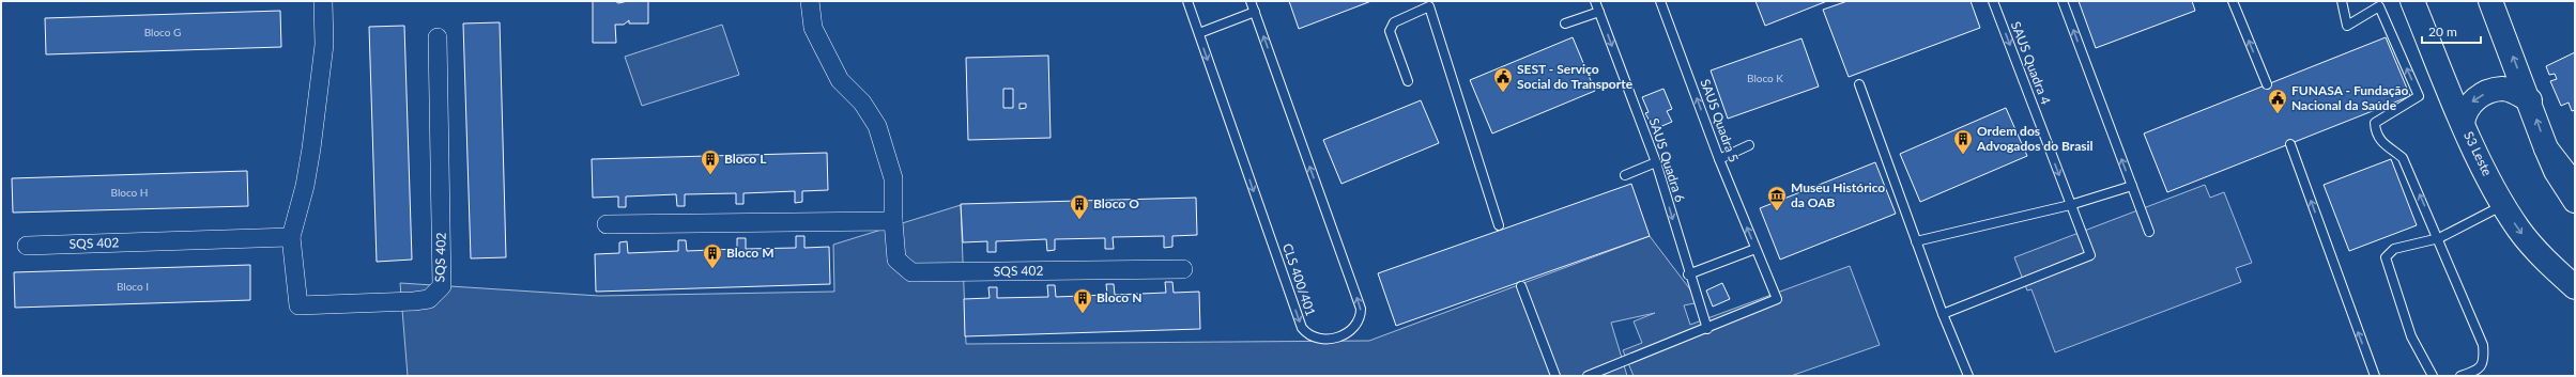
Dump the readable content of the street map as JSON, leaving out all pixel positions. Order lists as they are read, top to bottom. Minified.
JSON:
{"streets":{"main road":["S3 Leste"],"street":["SQS 402"],"lane":["SAUS Quadra 4","SAUS Quadra 5","SAUS Quadra 6","CLS 400/401"]},"crossings":[["SAUS Quadra 5","SAUS Quadra 6"]],"one_way":["SAUS Quadra 5","SAUS Quadra 6"],"places":{"public building":["SEST - Serviço Social do Transporte","FUNASA - Fundação Nacional da Saúde"],"building":["Ordem dos Advogados do Brasil","Bloco L","Bloco O","Bloco M","Bloco N"],"museum":["Museu Histórico da OAB"]},"house_numbers":["Bloco G","Bloco K","Bloco H","Bloco I"],"scale_bar":"20 m"}
